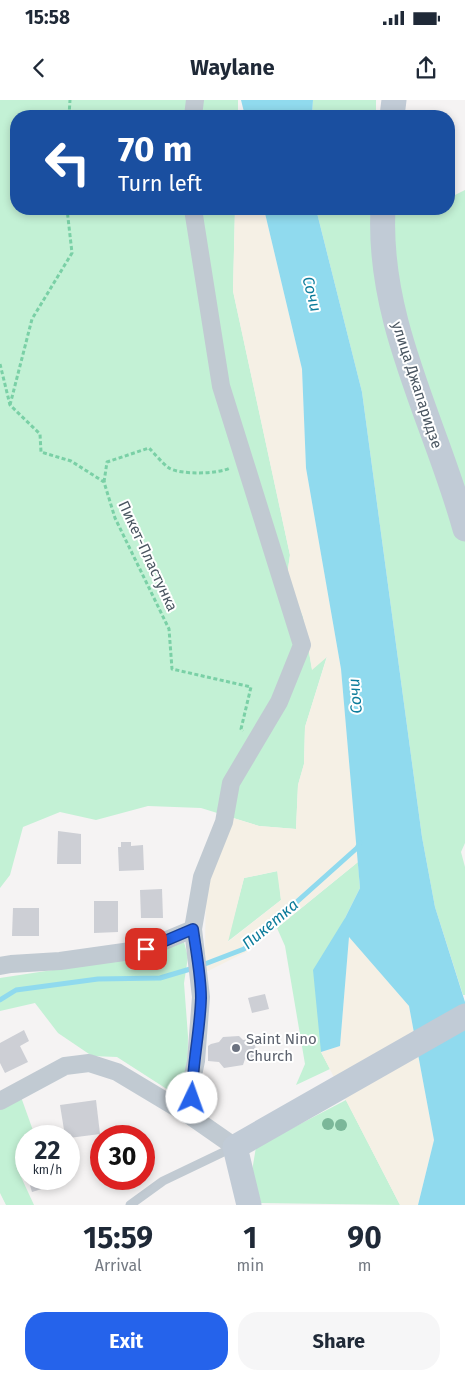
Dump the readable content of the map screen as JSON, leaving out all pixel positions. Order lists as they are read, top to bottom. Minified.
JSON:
{"streets":{"street":["улица Джапаридзе"],"path":["Пикет-Пластунка"]},"water":["Сочи","Пикетка"],"places":["Saint Nino Church"],"page":{"status":"15:58","header":"Waylane","turn":["70 m","Turn left"],"speed":"22 km/h","limit":"30","eta":["15:59","Arrival","1","min","90","m"],"buttons":["Exit","Share"]}}
